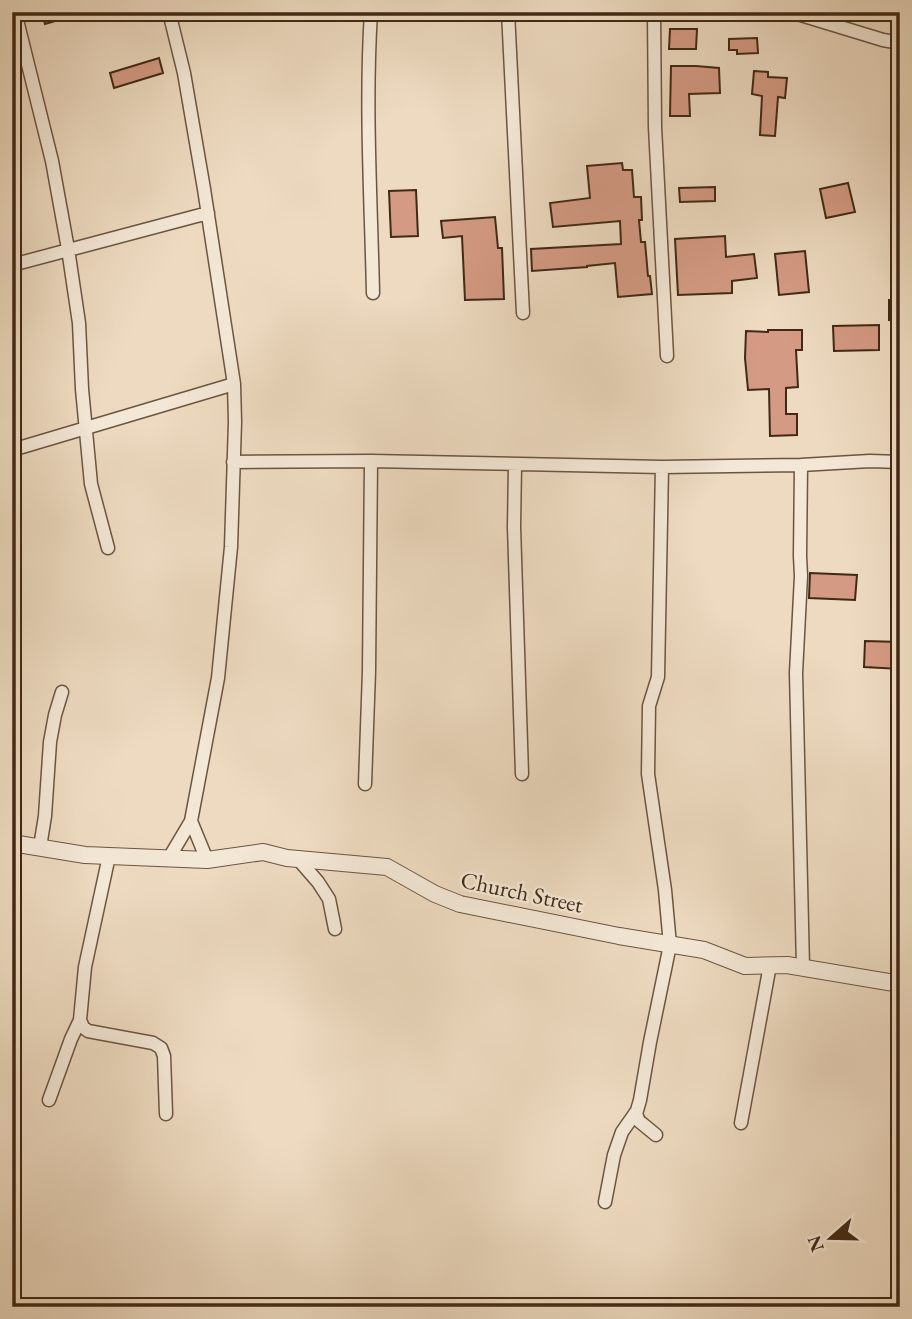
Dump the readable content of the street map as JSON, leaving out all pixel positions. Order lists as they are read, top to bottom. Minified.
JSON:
{"streets":{"street":["Church Street"]},"north":"left"}
